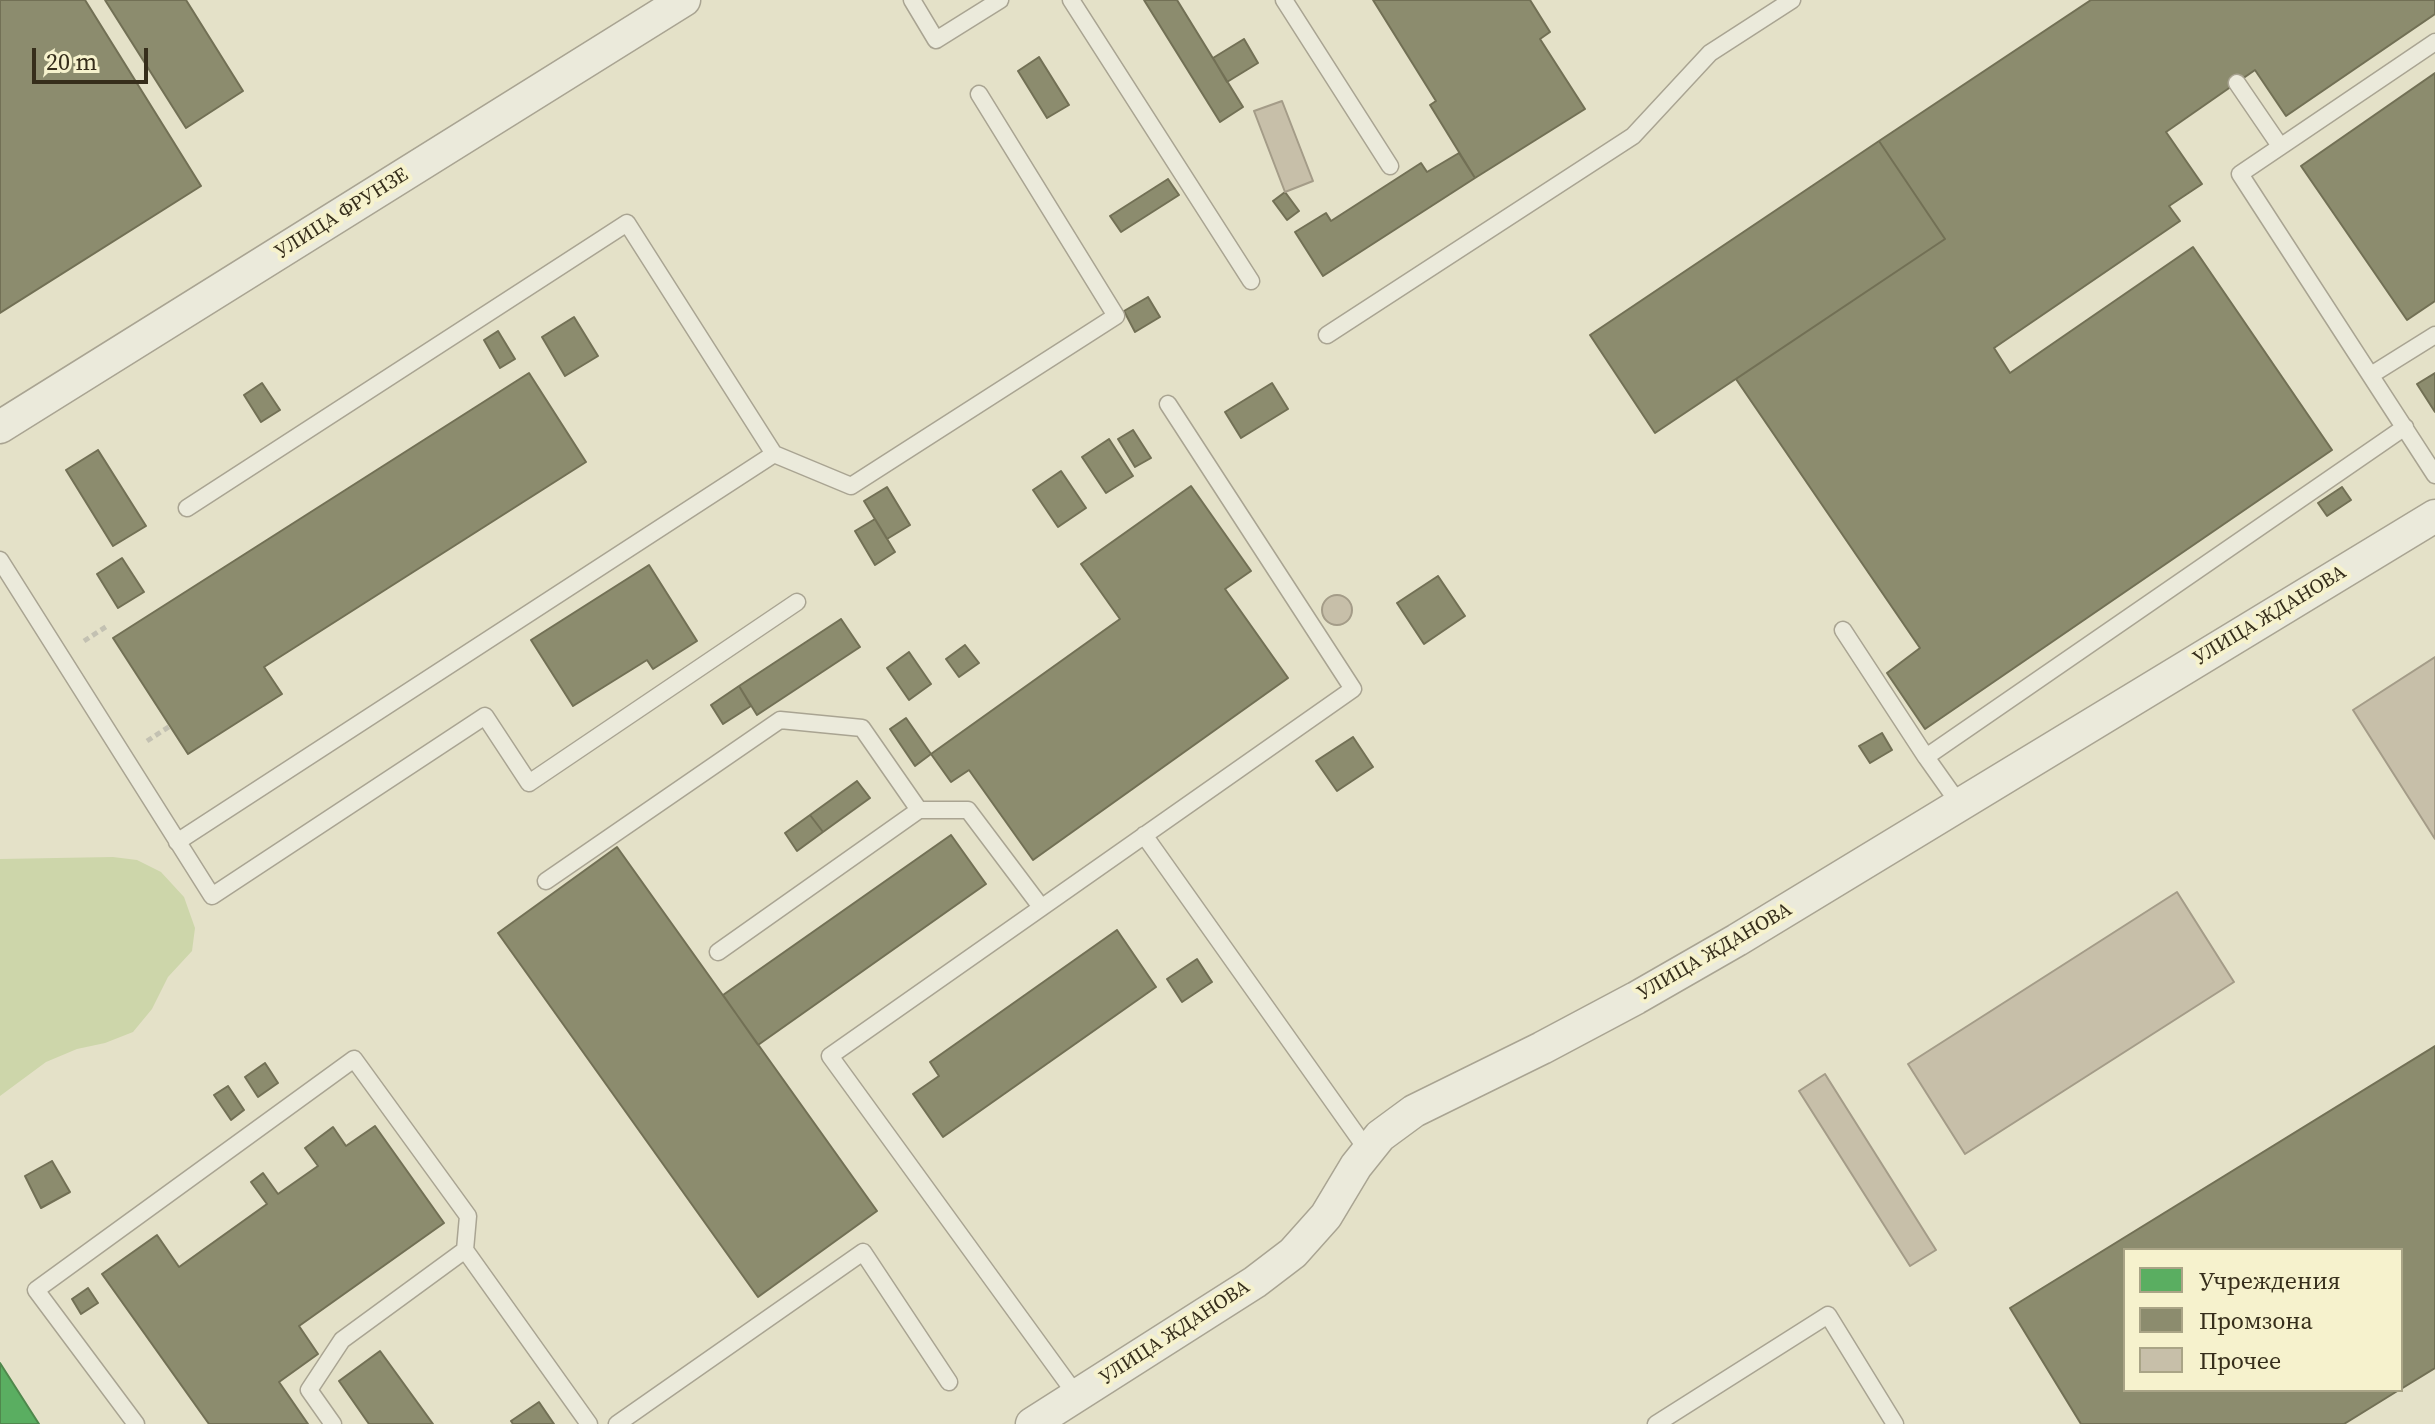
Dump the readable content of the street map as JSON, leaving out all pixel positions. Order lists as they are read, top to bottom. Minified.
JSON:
{"streets":{"street":["УЛИЦА ФРУНЗЕ","УЛИЦА ЖДАНОВА"]},"legend":["Учреждения","Промзона","Прочее"],"scale_bar":"20 m"}
